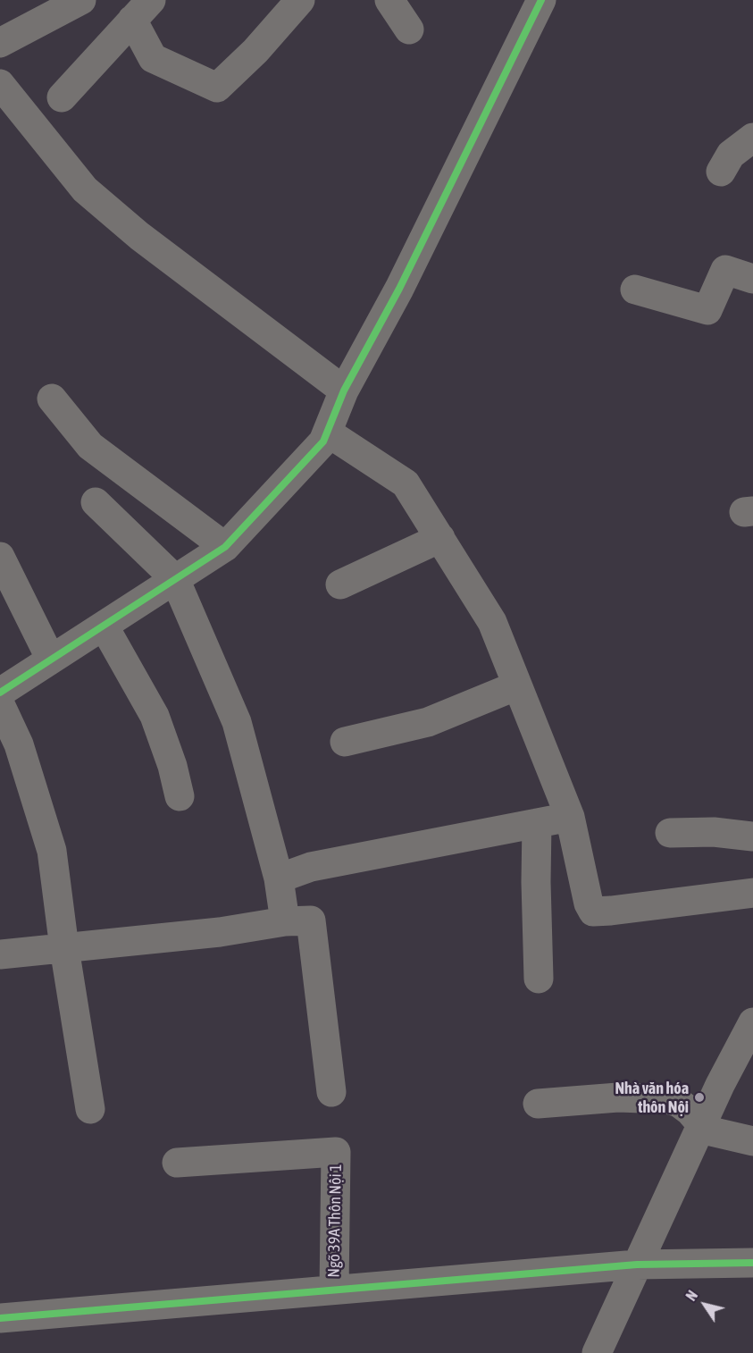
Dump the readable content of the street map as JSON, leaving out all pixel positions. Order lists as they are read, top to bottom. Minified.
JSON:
{"streets":{"street":["Ngõ 39A Thôn Nội 1"]},"places":["Nhà văn hóa thôn Nội"],"north":"top left"}
